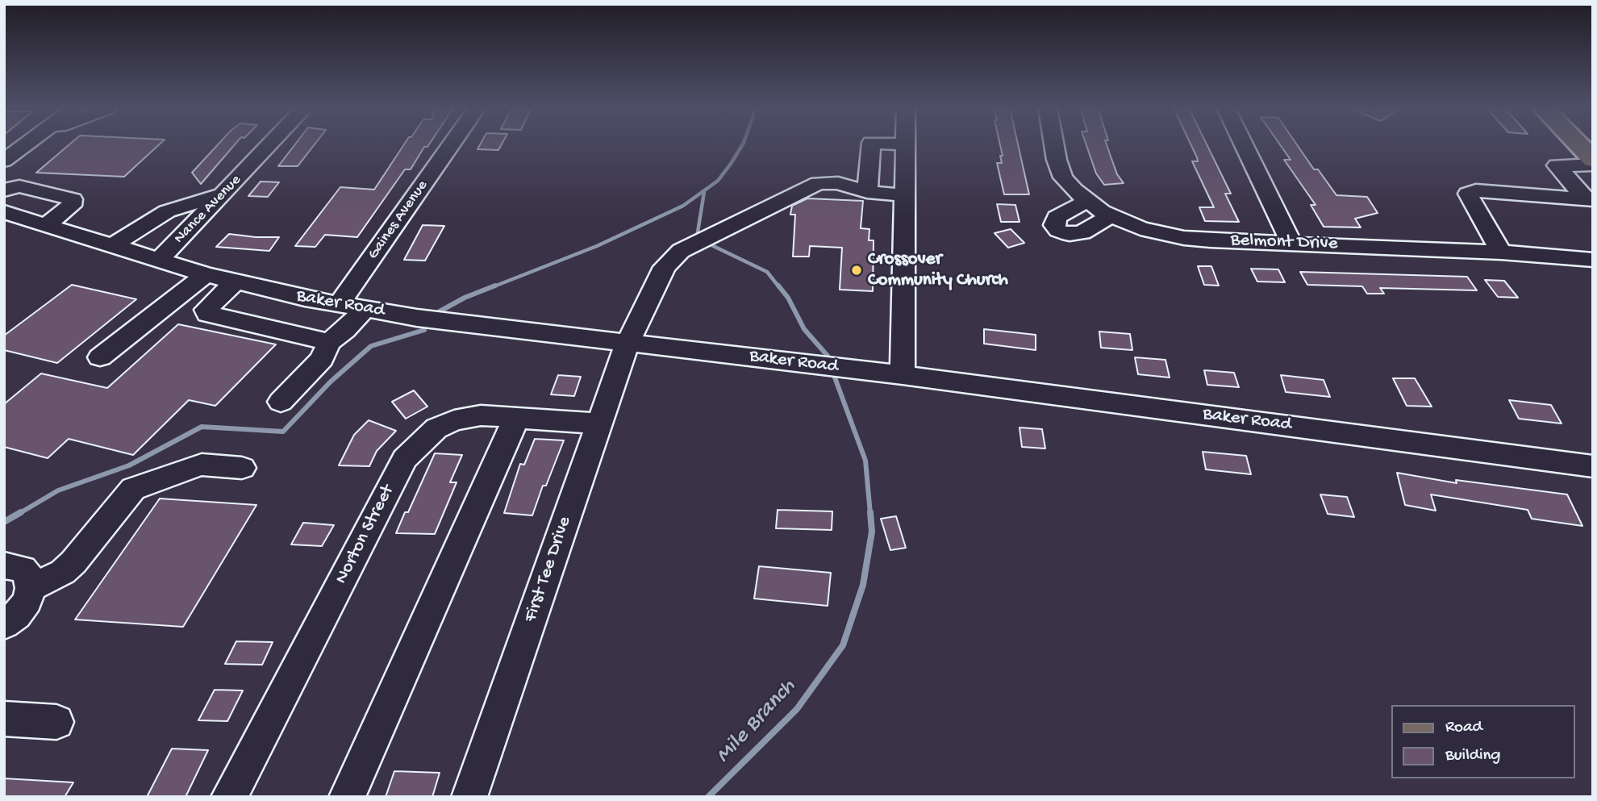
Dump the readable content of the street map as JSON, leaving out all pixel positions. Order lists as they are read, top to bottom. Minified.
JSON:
{"streets":{"street":["Nance Avenue","Gaines Avenue","Belmont Drive","Baker Road","Norton Street","First Tee Drive"]},"crossings":[["Nance Avenue","Baker Road"],["Gaines Avenue","Baker Road"],["Baker Road","First Tee Drive"],["Norton Street","First Tee Drive"]],"water":["Mile Branch"],"places":["Crossover Community Church"],"legend":["Road","Building"]}
